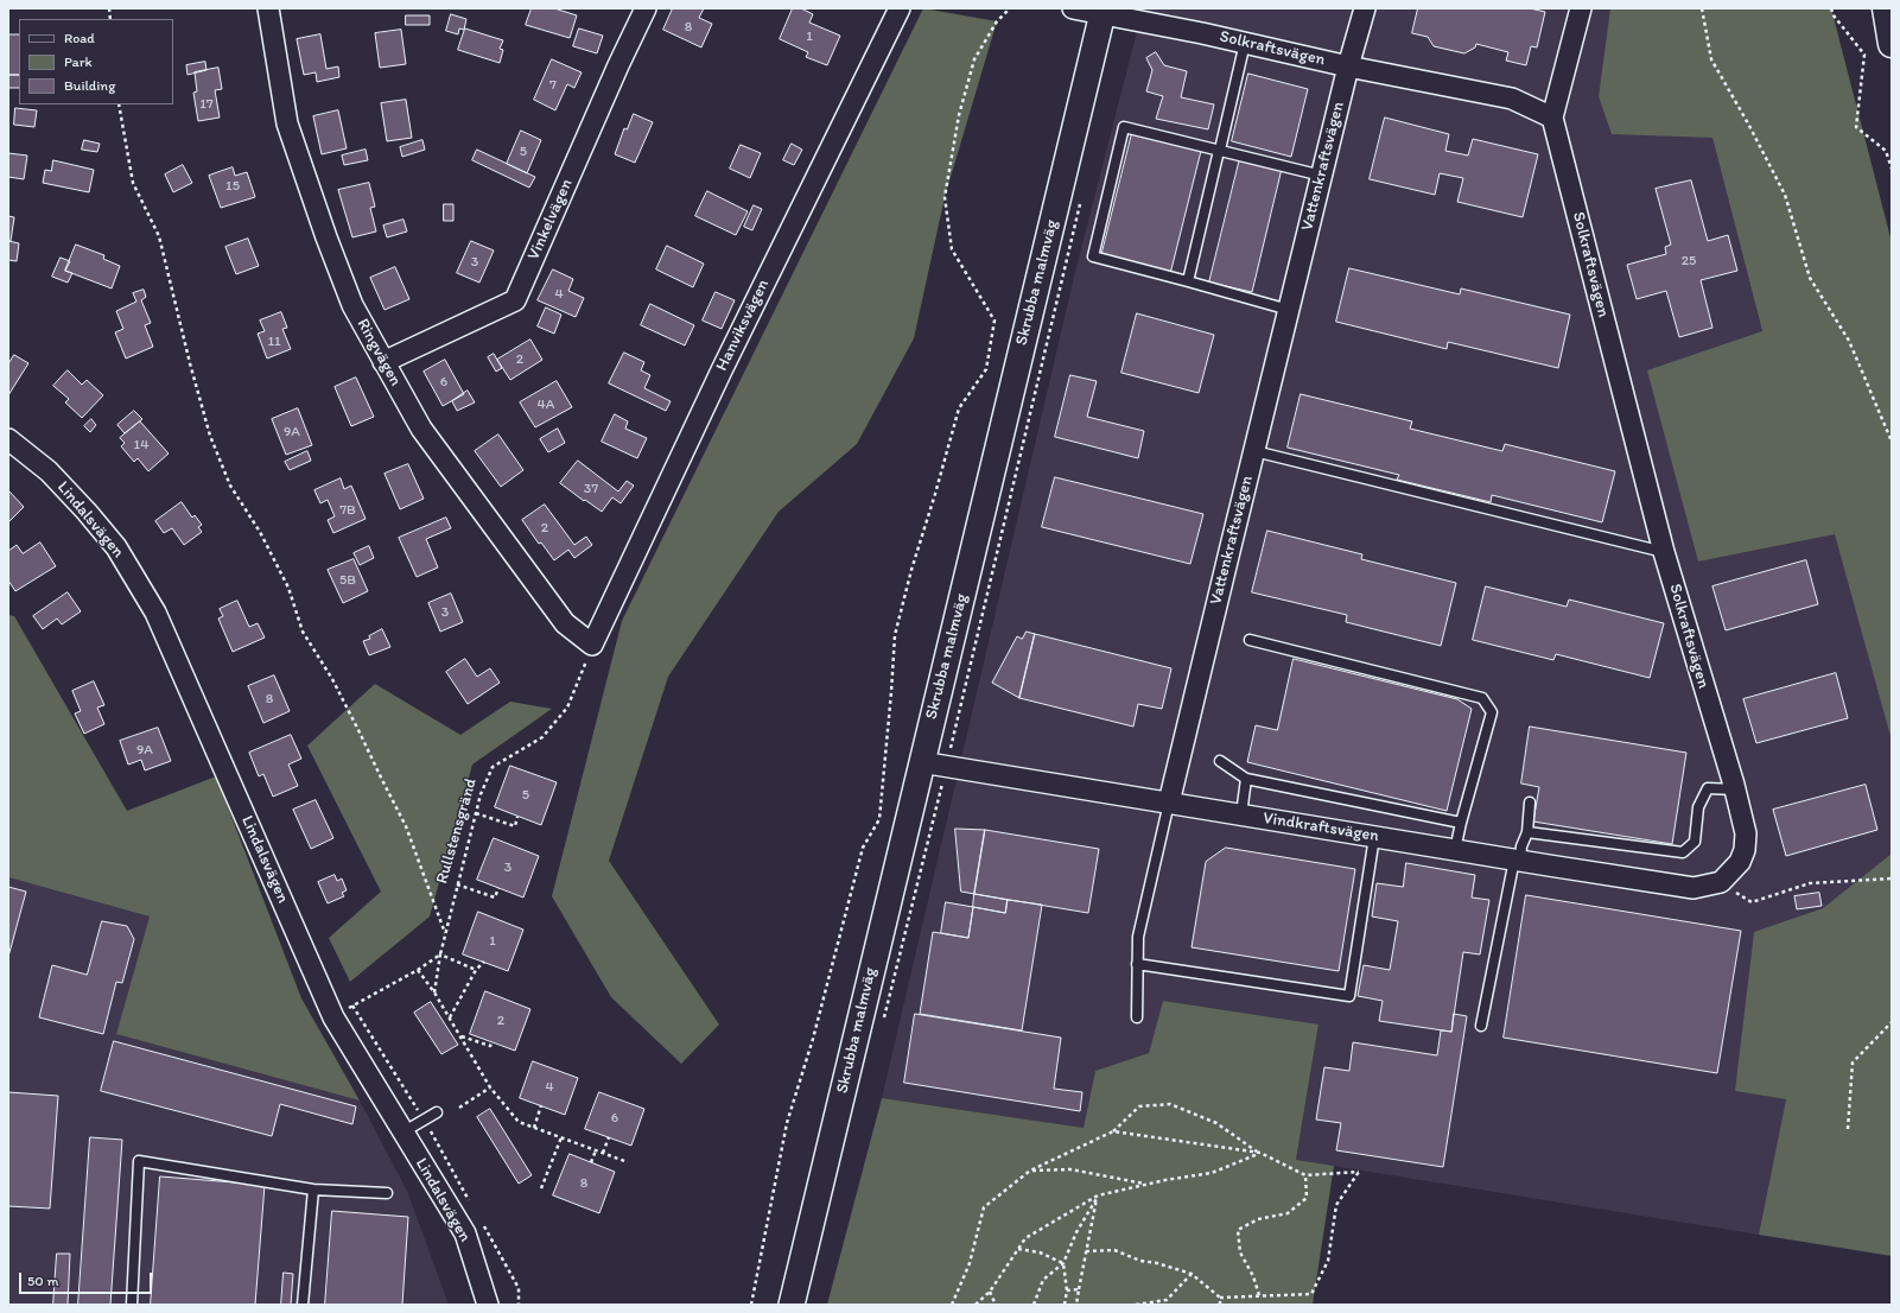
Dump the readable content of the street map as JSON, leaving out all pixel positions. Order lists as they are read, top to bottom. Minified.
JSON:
{"streets":{"street":["Solkraftsvägen","Vattenkraftsvägen","Vinkelvägen","Skrubba malmväg","Hanviksvägen","Ringvägen","Lindalsvägen","Vindkraftsvägen"],"path":["Rullstensgränd"]},"crossings":[["Solkraftsvägen","Vattenkraftsvägen"],["Solkraftsvägen","Skrubba malmväg"],["Solkraftsvägen","Vindkraftsvägen"],["Vattenkraftsvägen","Vindkraftsvägen"],["Vinkelvägen","Ringvägen"],["Skrubba malmväg","Vindkraftsvägen"],["Hanviksvägen","Ringvägen"],["Hanviksvägen","Rullstensgränd"],["Ringvägen","Rullstensgränd"]],"house_numbers":["8","1","7","17","5","15","25","3","4","11","2","6","4A","9A","14","37","7B","2","5B","3","8","9A","5","3","1","2","4","6","8"],"legend":["Road","Park","Building"],"scale_bar":"50 m"}
